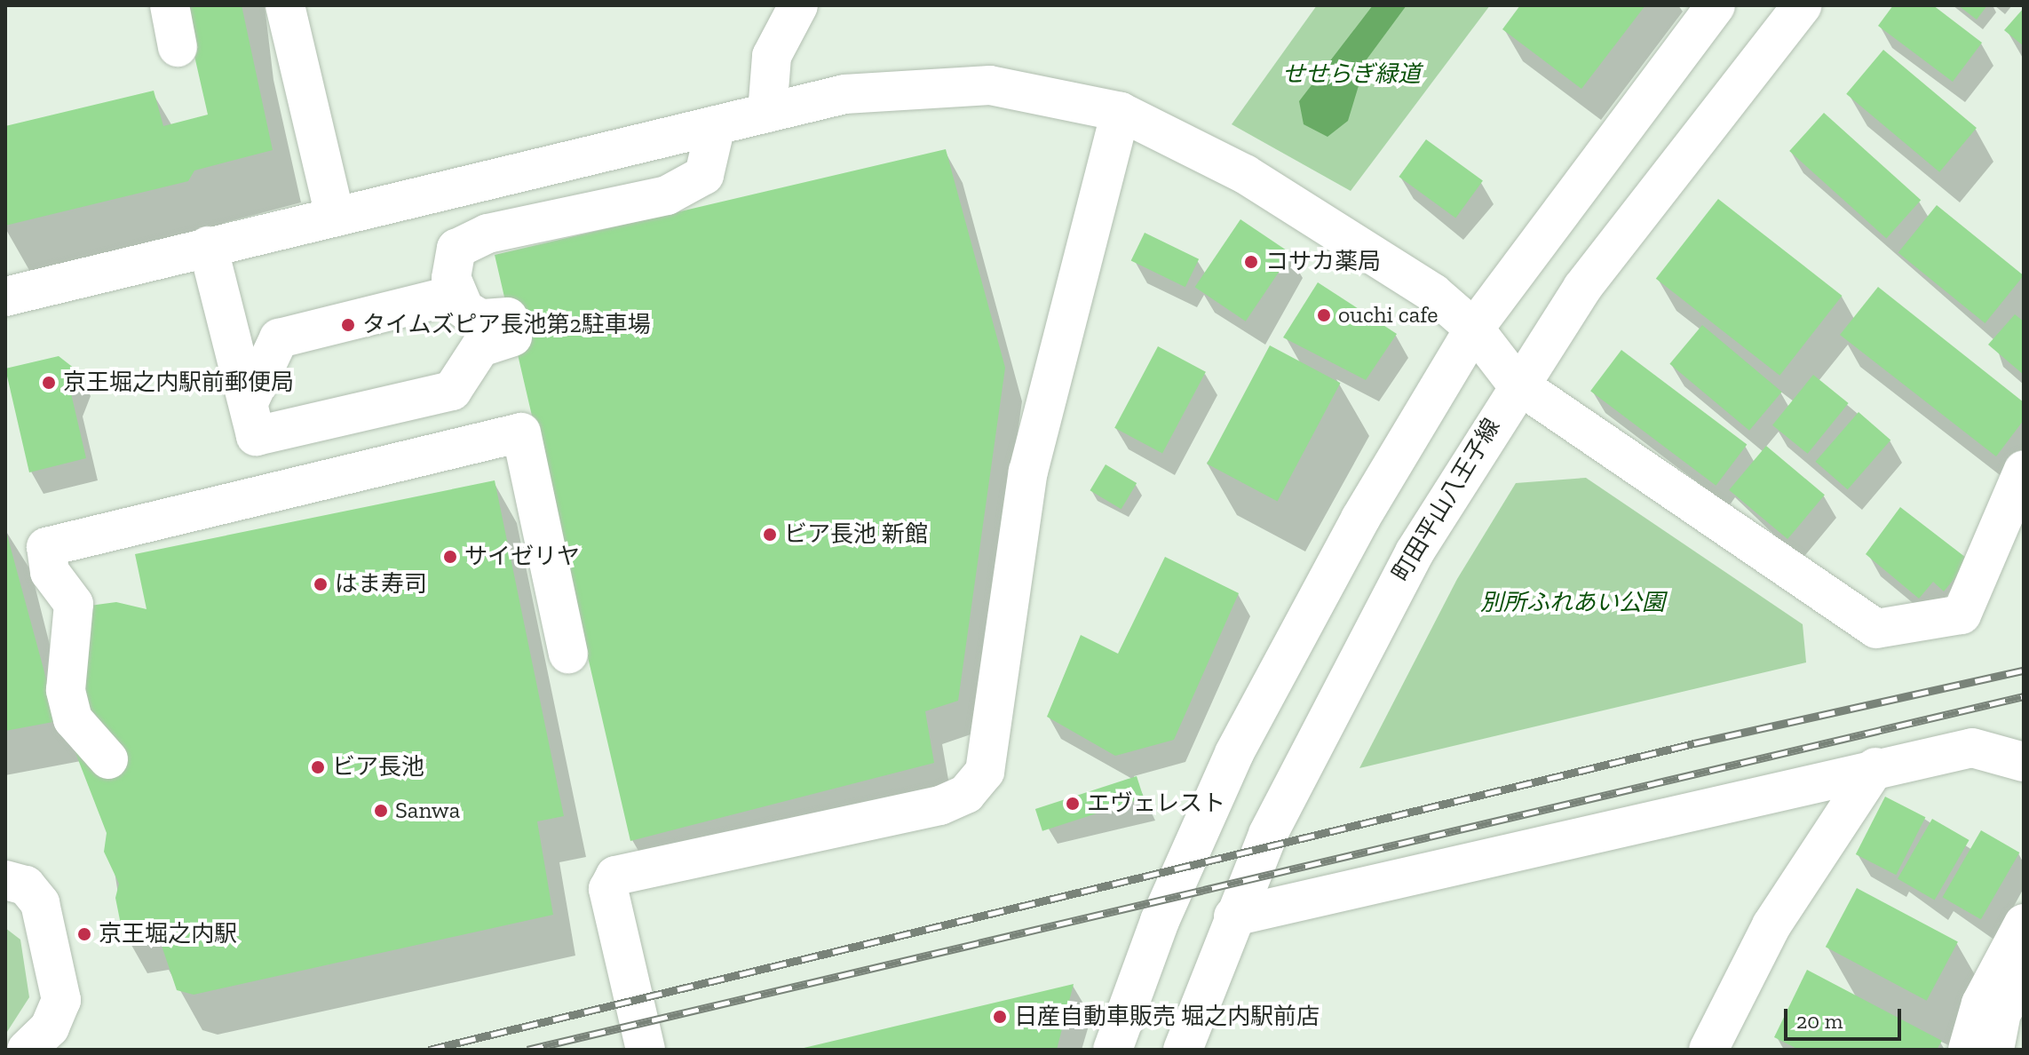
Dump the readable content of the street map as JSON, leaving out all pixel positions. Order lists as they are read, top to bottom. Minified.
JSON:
{"streets":{"street":["町田平山八王子線"]},"parks":["せせらぎ緑道","別所ふれあい公園"],"places":["コサカ薬局","ouchi cafe","タイムズピア長池第2駐車場","京王堀之内駅前郵便局","ビア長池 新館","サイゼリヤ","はま寿司","ビア長池","エヴェレスト","Sanwa","京王堀之内駅","日産自動車販売 堀之内駅前店"],"scale_bar":"20 m"}
